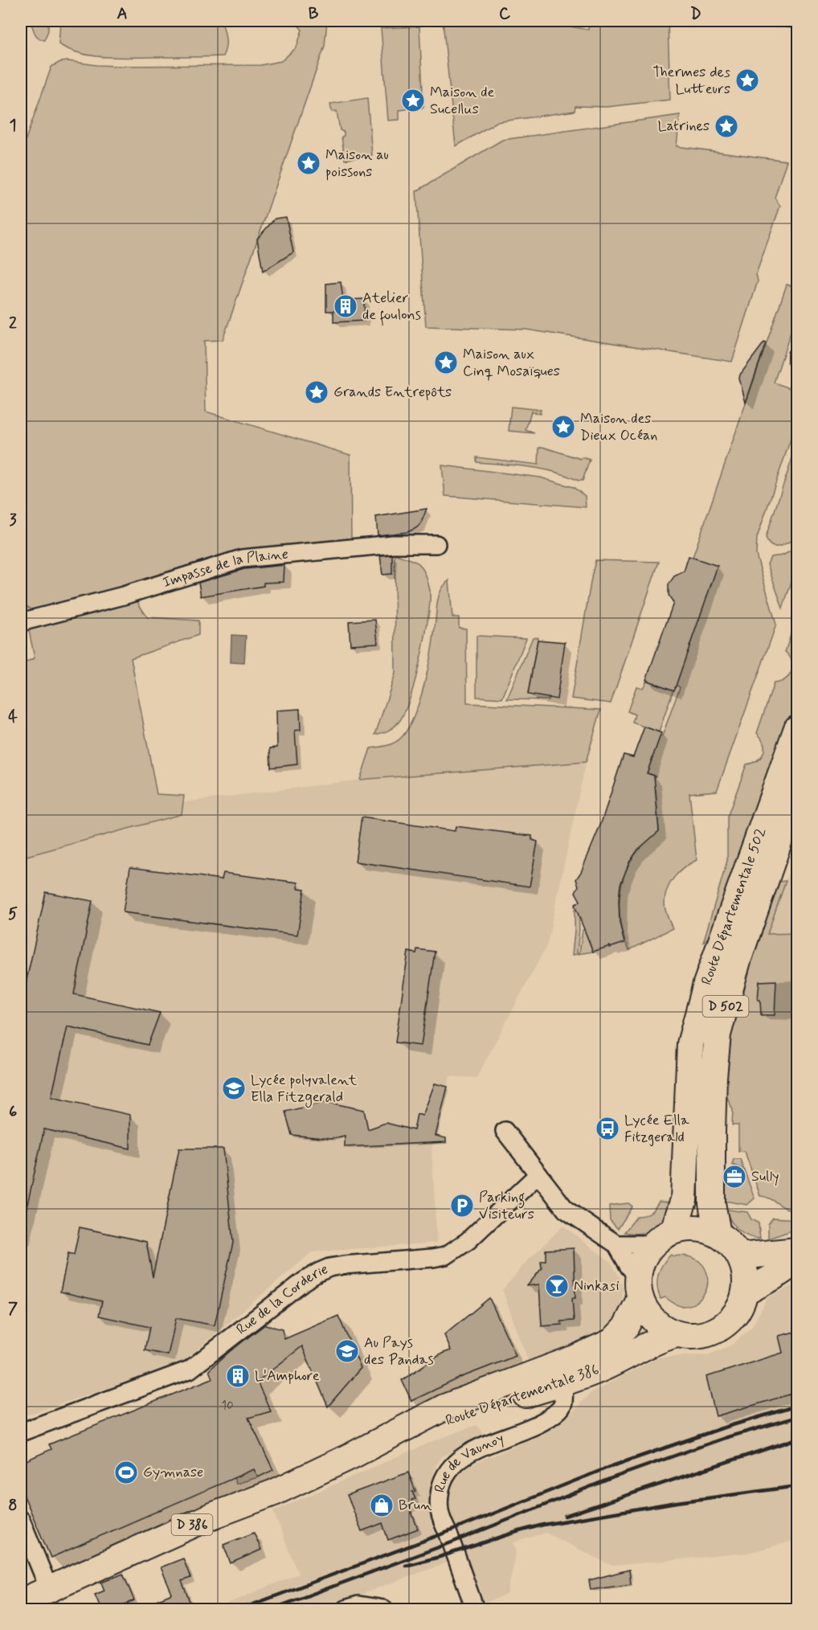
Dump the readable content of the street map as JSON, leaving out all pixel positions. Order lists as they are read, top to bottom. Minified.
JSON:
{"streets":{"main road":["Route Départementale 502","D 502","Route Départementale 386","D 386"],"street":["Impasse de la Plaine","Rue de la Corderie","Rue de Vaunoy"]},"crossings":[["Route Départementale 502","Route Départementale 386"],["Route Départementale 386","Rue de Vaunoy"],["Route Départementale 386","D 386"],["Rue de Vaunoy","D 386"]],"places":{"place":["Thermes des Lutteurs","Maison de Sucellus","Latrines","Maison au poissons","Maison aux Cinq Mosaïques","Grands Entrepôts","Maison des Dieux Océan"],"building":["Atelier de foulons","L'Amphore"],"school or university":["Lycée polyvalent Ella Fitzgerald","Au Pays des Pandas"],"bus stop":["Lycée Ella Fitzgerald"],"office":["Sully"],"parking":["Parking Visiteurs"],"bar":["Ninkasi"],"sports":["Gymnase"],"shop":["Brun"]},"house_numbers":["10"],"grid":{"columns":["A","B","C","D"],"rows":["1","2","3","4","5","6","7","8"]}}
